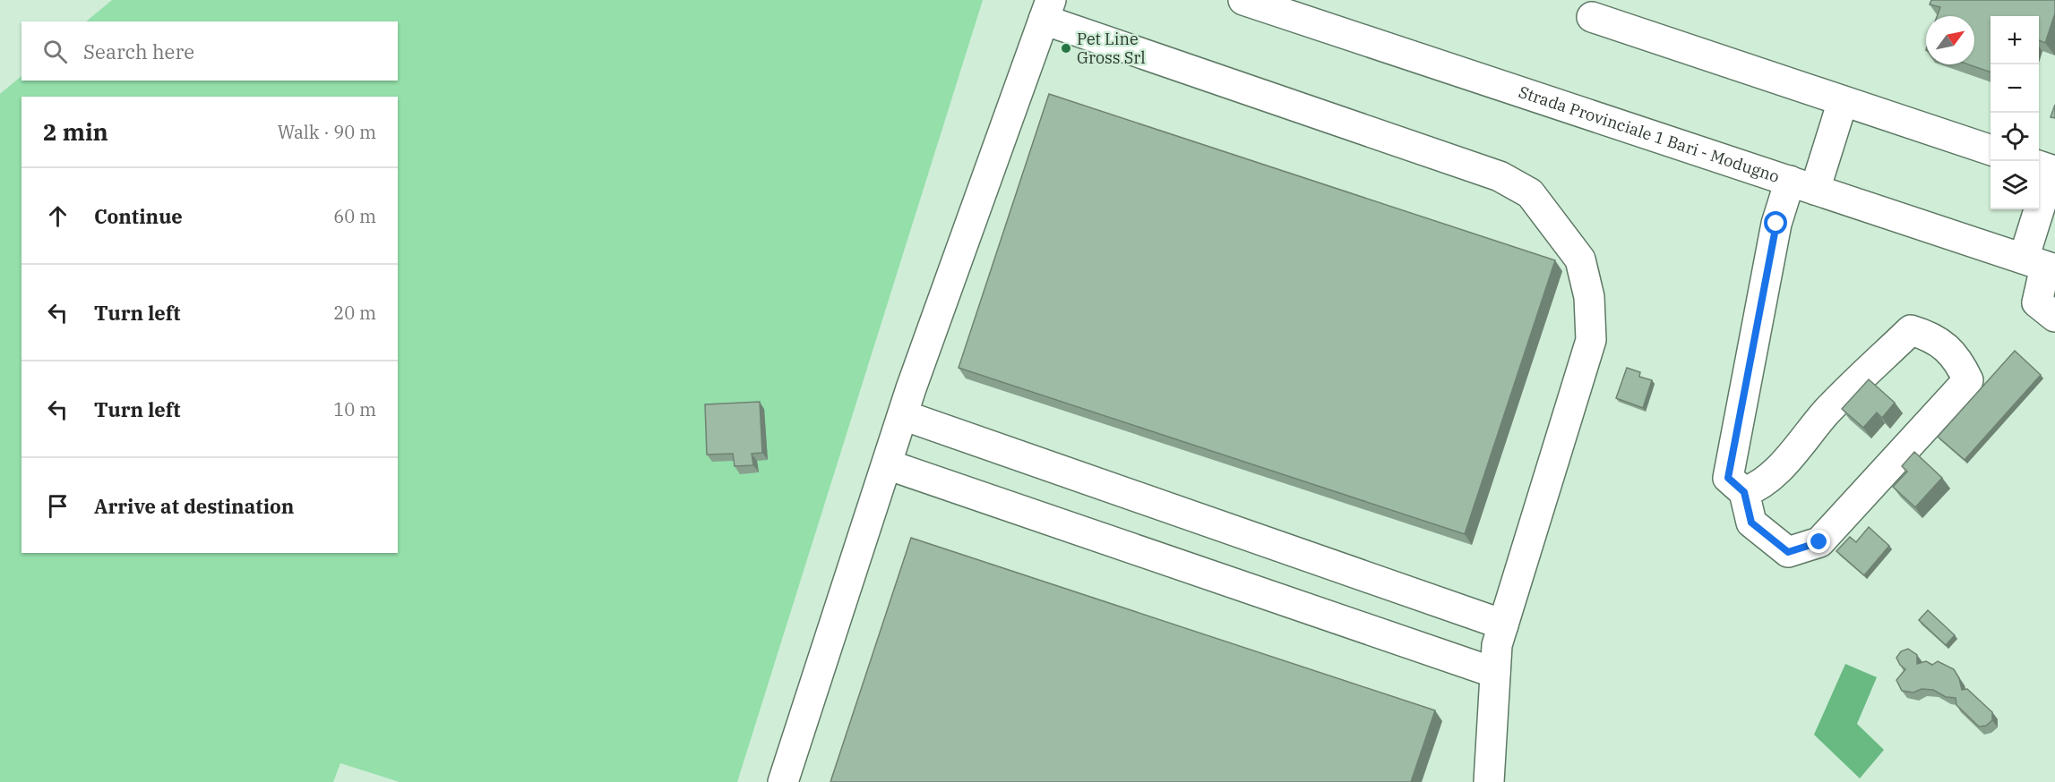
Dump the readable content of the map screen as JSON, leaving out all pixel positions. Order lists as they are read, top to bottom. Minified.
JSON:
{"streets":{"street":["Strada Provinciale 1 Bari - Modugno"]},"places":["Pet Line Gross Srl"],"north":"top right","page":{"map_buttons":["+","−"],"search":"Search here","heading":["2 min","Walk · 90 m"],"list":[["Continue","60 m"],["Turn left","20 m"],["Turn left","10 m"],"Arrive at destination"]}}
